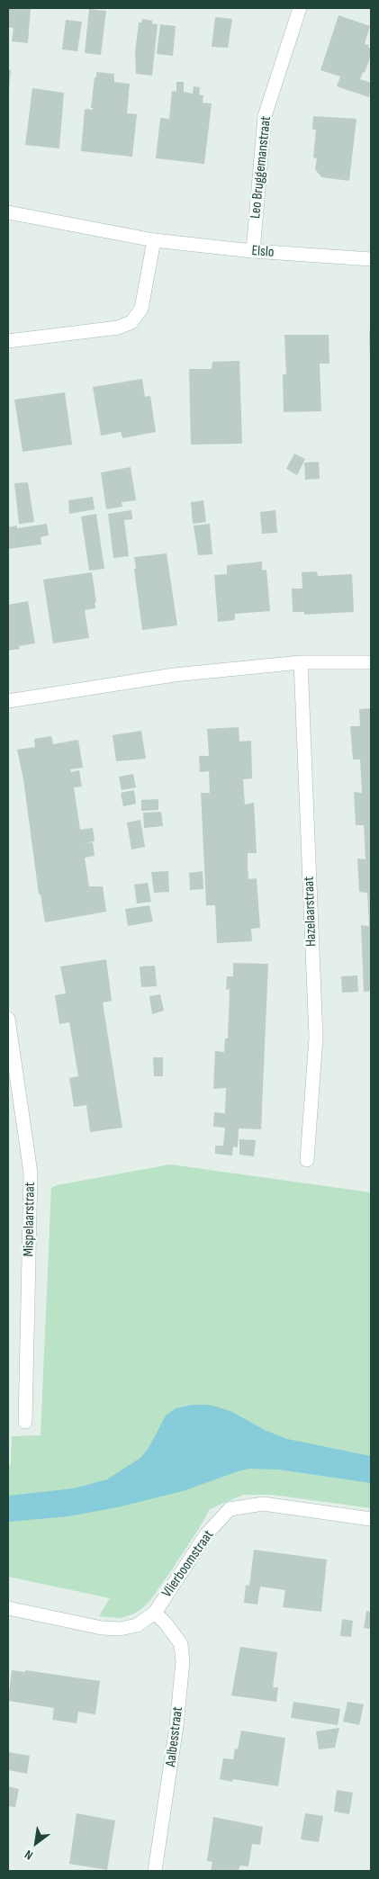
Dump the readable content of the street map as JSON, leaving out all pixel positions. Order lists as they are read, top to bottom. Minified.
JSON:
{"streets":{"street":["Leo Bruggemanstraat","Elslo","Hazelaarstraat","Mispelaarstraat","Vlierboomstraat","Aalbesstraat"]},"crossings":[["Leo Bruggemanstraat","Elslo"],["Vlierboomstraat","Aalbesstraat"]],"north":"bottom left"}
